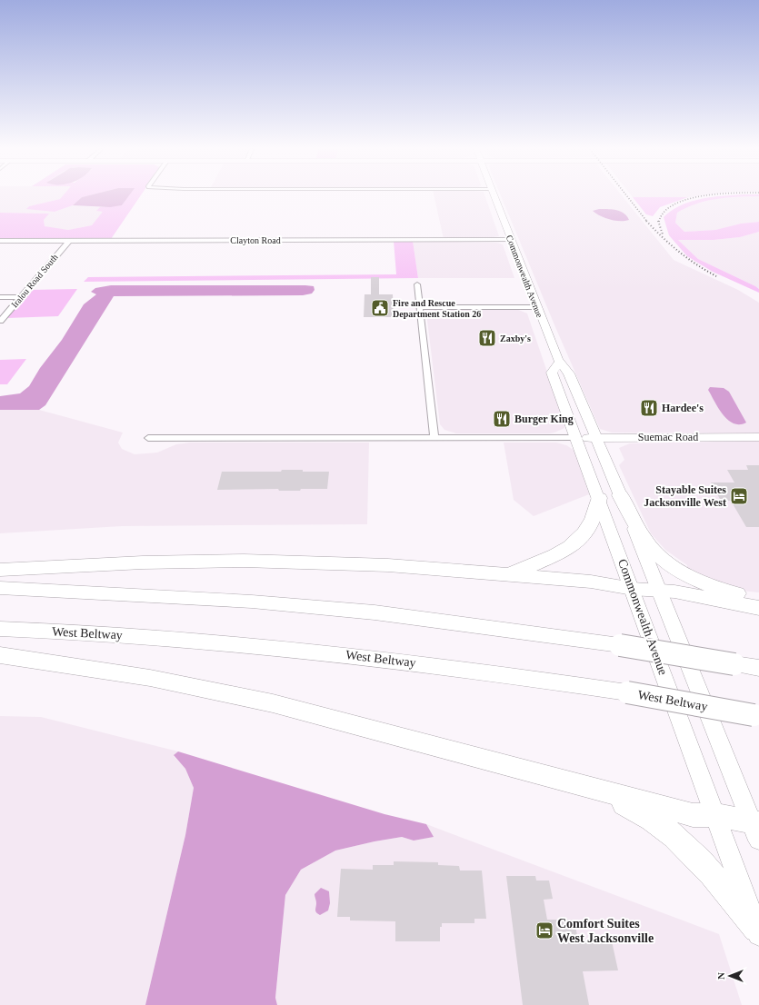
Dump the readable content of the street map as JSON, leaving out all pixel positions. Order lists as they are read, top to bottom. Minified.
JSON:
{"streets":{"highway":["West Beltway"],"main road":["Commonwealth Avenue","Suemac Road"],"street":["Clayton Road","Iralou Road South"]},"crossings":[["Clayton Road","Commonwealth Avenue"],["Clayton Road","Iralou Road South"],["Commonwealth Avenue","Suemac Road"]],"places":{"public building":["Fire and Rescue Department Station 26"],"restaurant":["Zaxby's","Hardee's","Burger King"],"hotel":["Stayable Suites Jacksonville West","Comfort Suites West Jacksonville"]},"north":"left"}
